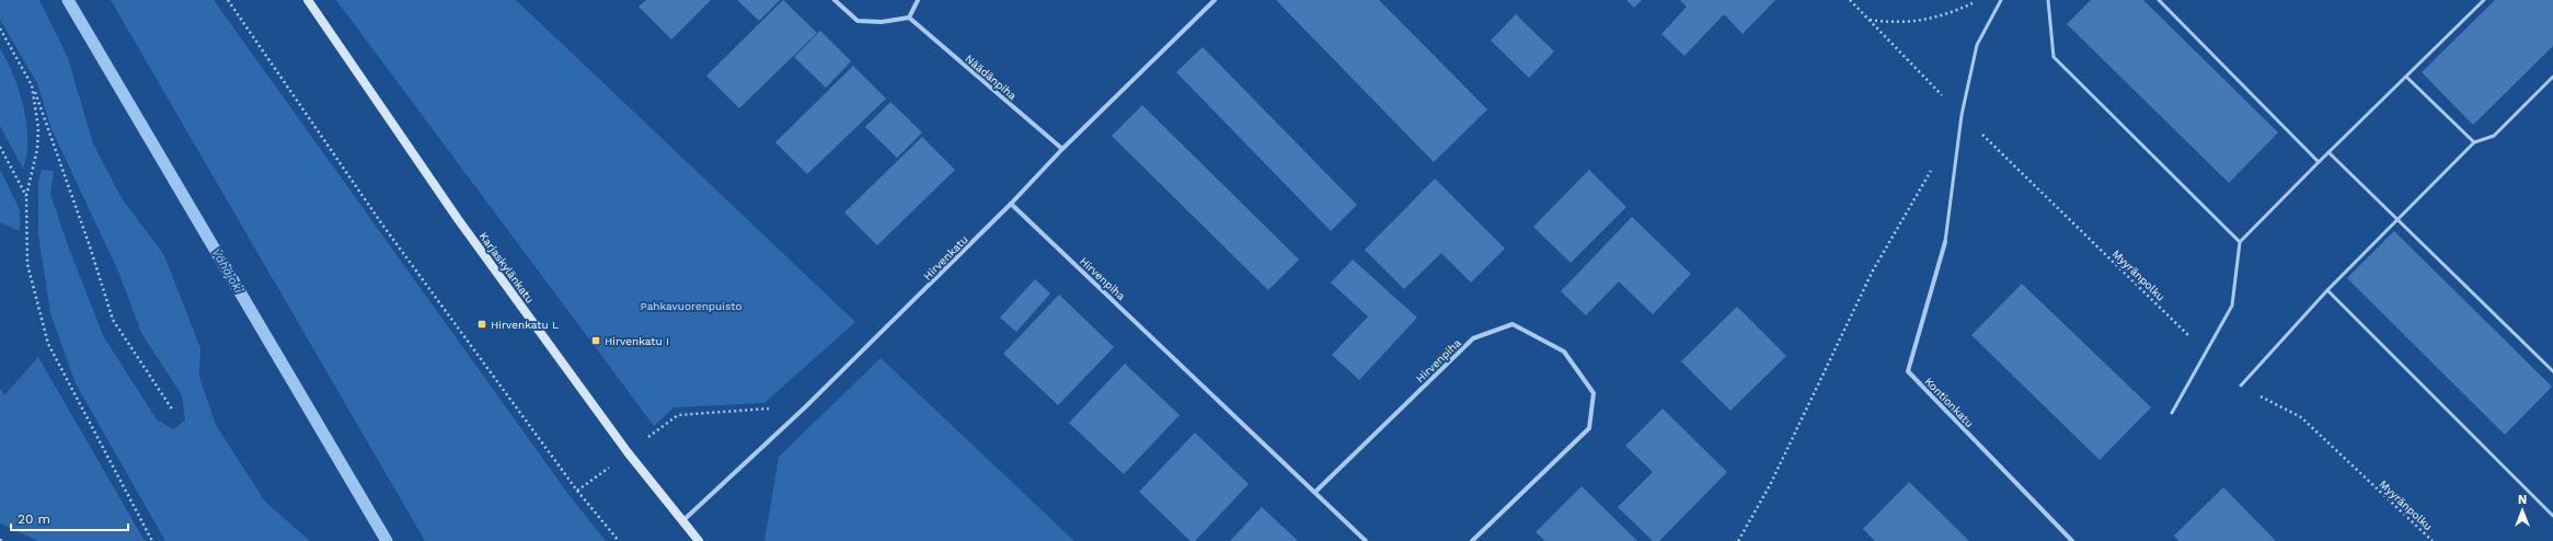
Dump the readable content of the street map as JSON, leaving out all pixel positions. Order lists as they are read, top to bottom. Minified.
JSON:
{"streets":{"street":["Näädänpiha","Hirvenkatu","Karjaskylänkatu","Hirvenpiha","Kontionkatu"],"path":["Myyränpolku"]},"crossings":[["Näädänpiha","Hirvenkatu"],["Hirvenkatu","Karjaskylänkatu"],["Hirvenkatu","Hirvenpiha"]],"water":["Vähäjoki"],"parks":["Pahkavuorenpuisto"],"places":{"transit":["Hirvenkatu L","Hirvenkatu I"]},"scale_bar":"20 m","north":"top"}
